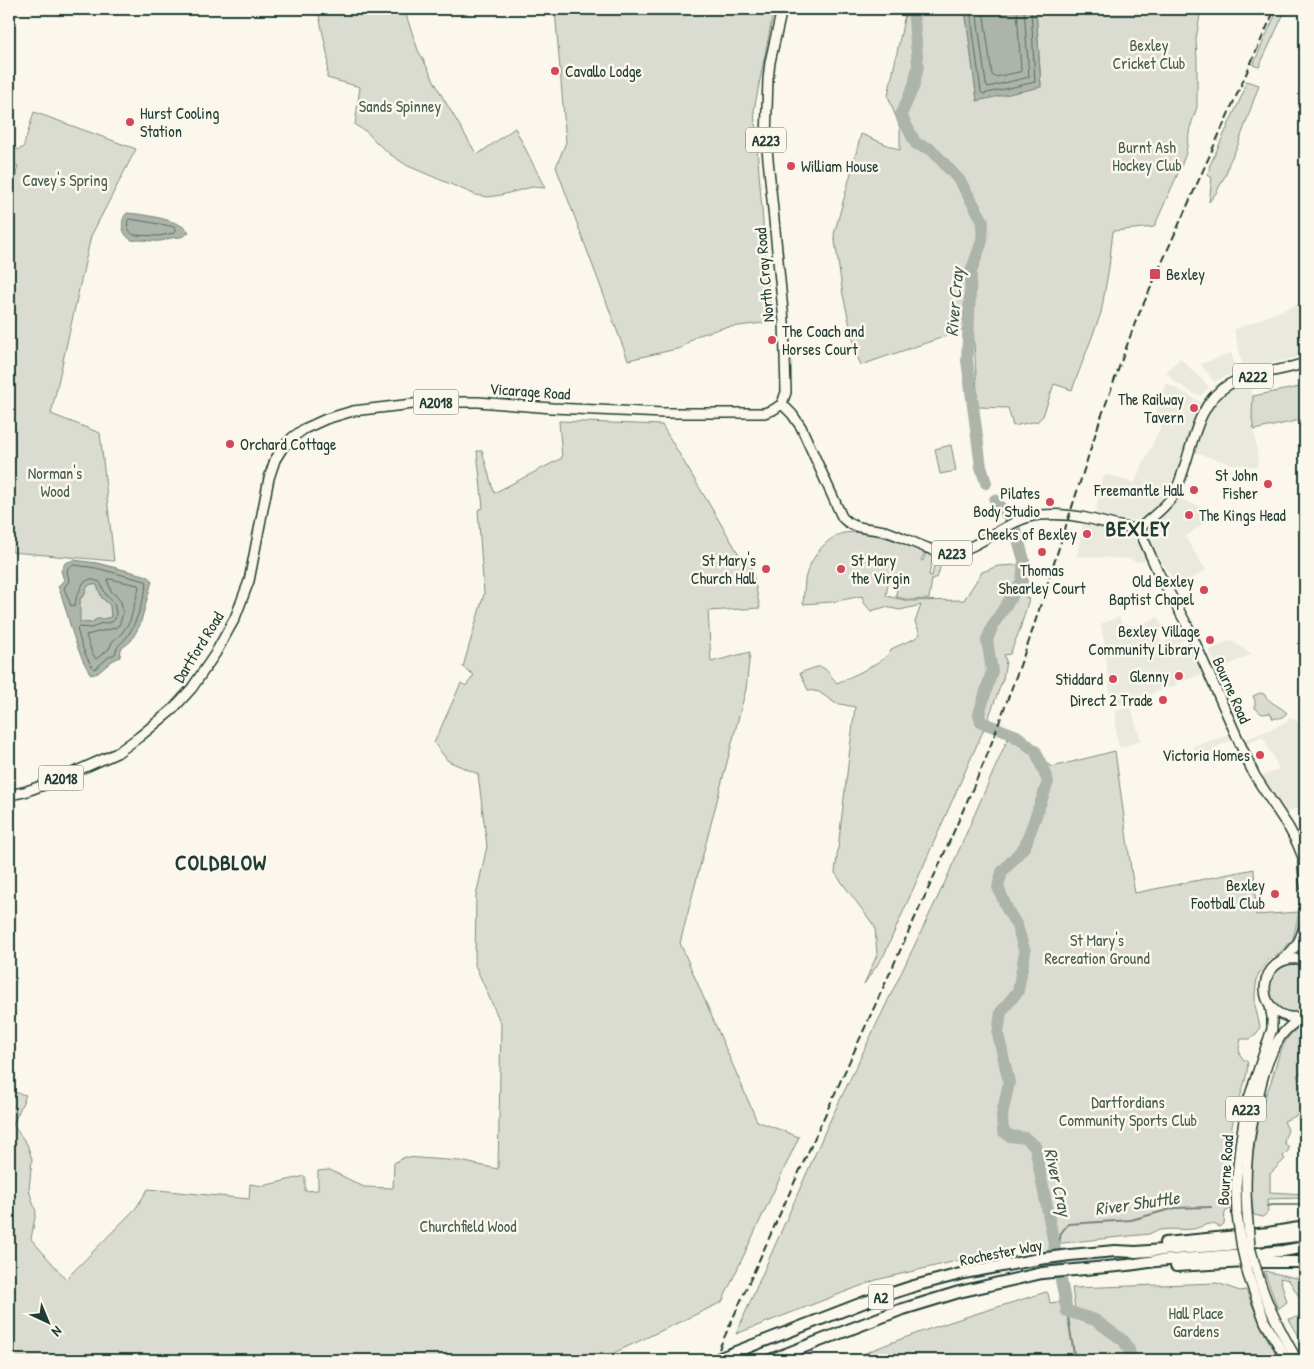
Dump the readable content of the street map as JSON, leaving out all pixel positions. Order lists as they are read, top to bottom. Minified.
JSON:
{"streets":{"highway":["Rochester Way","A2"],"main road":["A223","North Cray Road","A222","Vicarage Road","A2018","Dartford Road","Bourne Road"]},"crossings":[["A223","North Cray Road"],["A223","A222"],["A223","Vicarage Road"],["A223","Bourne Road"],["North Cray Road","Vicarage Road"],["A222","Bourne Road"],["Vicarage Road","Dartford Road"]],"districts":["BEXLEY","COLDBLOW"],"water":["River Cray","River Shuttle"],"parks":["Bexley Cricket Club","Sands Spinney","Burnt Ash Hockey Club","Cavey's Spring","Norman's Wood","St Mary's Recreation Ground","Dartfordians Community Sports Club","Churchfield Wood","Hall Place Gardens"],"places":{"other":["Cavallo Lodge","Hurst Cooling Station","William House","The Coach and Horses Court","The Railway Tavern","Orchard Cottage","St John Fisher","Freemantle Hall","Pilates Body Studio","The Kings Head","Cheeks of Bexley","Thomas Shearley Court","St Mary's Church Hall","St Mary the Virgin","Old Bexley Baptist Chapel","Bexley Village Community Library","Glenny","Stiddard","Direct 2 Trade","Victoria Homes","Bexley Football Club"],"transit":["Bexley"]},"north":"bottom right"}
